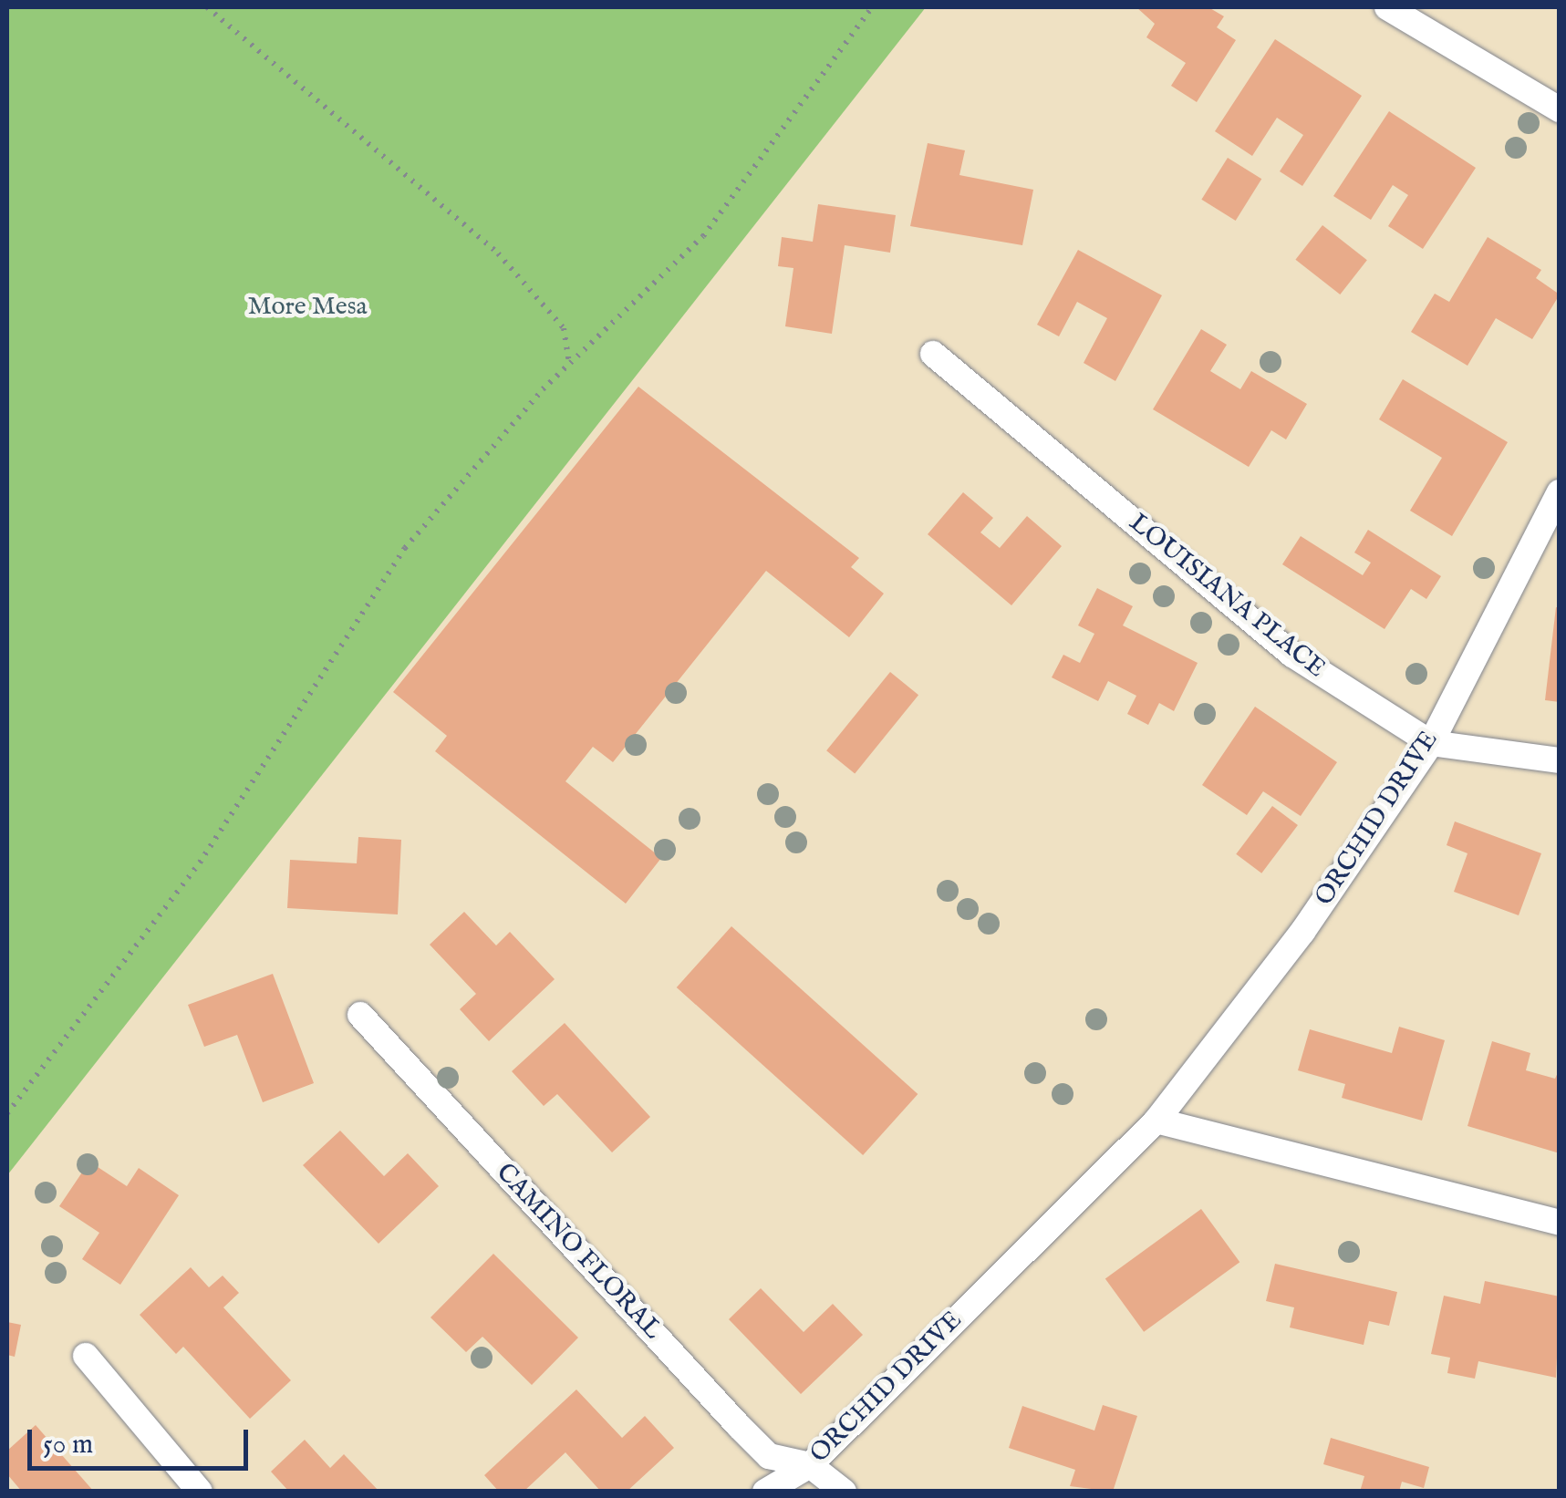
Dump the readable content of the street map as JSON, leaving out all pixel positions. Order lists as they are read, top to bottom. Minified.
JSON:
{"streets":{"street":["LOUISIANA PLACE","ORCHID DRIVE","CAMINO FLORAL"]},"crossings":[["LOUISIANA PLACE","ORCHID DRIVE"],["ORCHID DRIVE","CAMINO FLORAL"]],"parks":["More Mesa"],"scale_bar":"50 m"}
